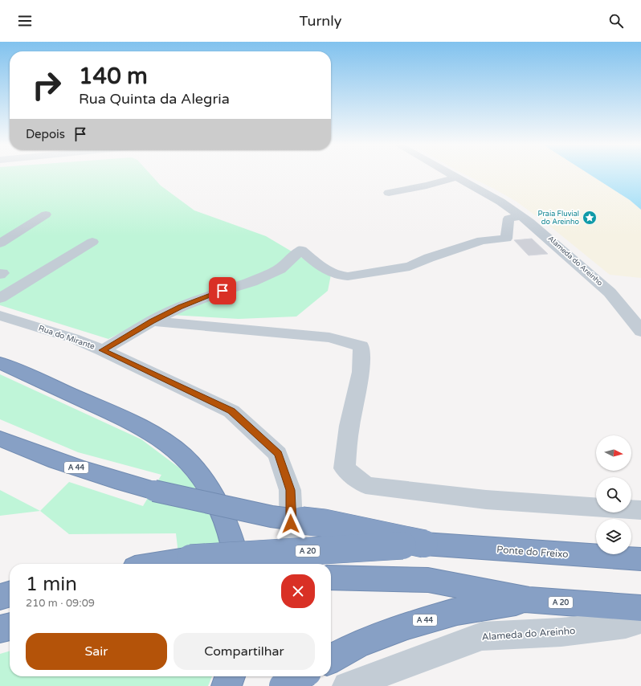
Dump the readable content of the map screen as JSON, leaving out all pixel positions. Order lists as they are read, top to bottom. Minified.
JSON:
{"streets":{"highway":["A 44","A 20","Ponte do Freixo"],"street":["Alameda do Areinho","Rua do Mirante"]},"crossings":[["A 44","A 20"],["A 44","Ponte do Freixo"],["A 20","Ponte do Freixo"]],"places":{"place":["Praia Fluvial do Areinho"]},"north":"right","page":{"header":"Turnly","turn":["140 m","Rua Quinta da Alegria"],"then":"Depois","heading":["1 min","210 m · 09:09"],"buttons":["Sair","Compartilhar"]}}
